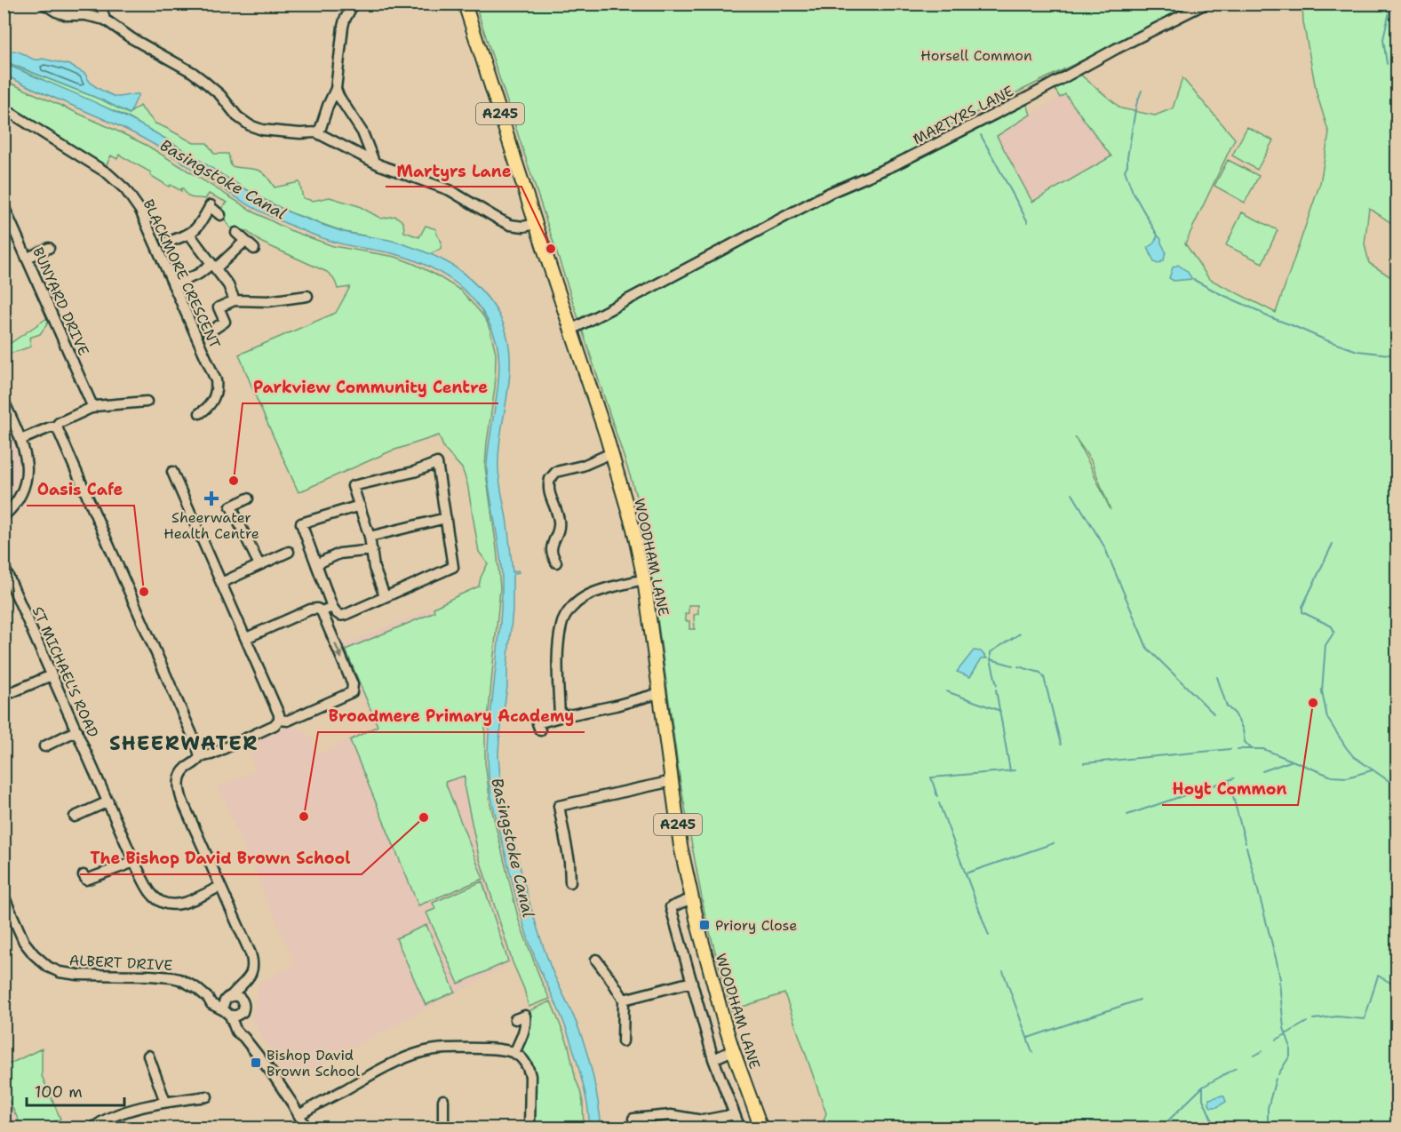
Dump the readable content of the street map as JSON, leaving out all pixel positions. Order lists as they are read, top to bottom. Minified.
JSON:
{"streets":{"main road":["A245","WOODHAM LANE"],"street":["MARTYRS LANE","BLACKMORE CRESCENT","BUNYARD DRIVE","ST MICHAEL'S ROAD","ALBERT DRIVE"]},"crossings":[["MARTYRS LANE","WOODHAM LANE"]],"districts":["SHEERWATER"],"water":["Basingstoke Canal"],"parks":["Horsell Common"],"places":{"other":["Martyrs Lane","Parkview Community Centre","Oasis Cafe","Hoyt Common","Broadmere Primary Academy","The Bishop David Brown School"],"health":["Sheerwater Health Centre"],"transit":["Priory Close","Bishop David Brown School"]},"scale_bar":"100 m"}
